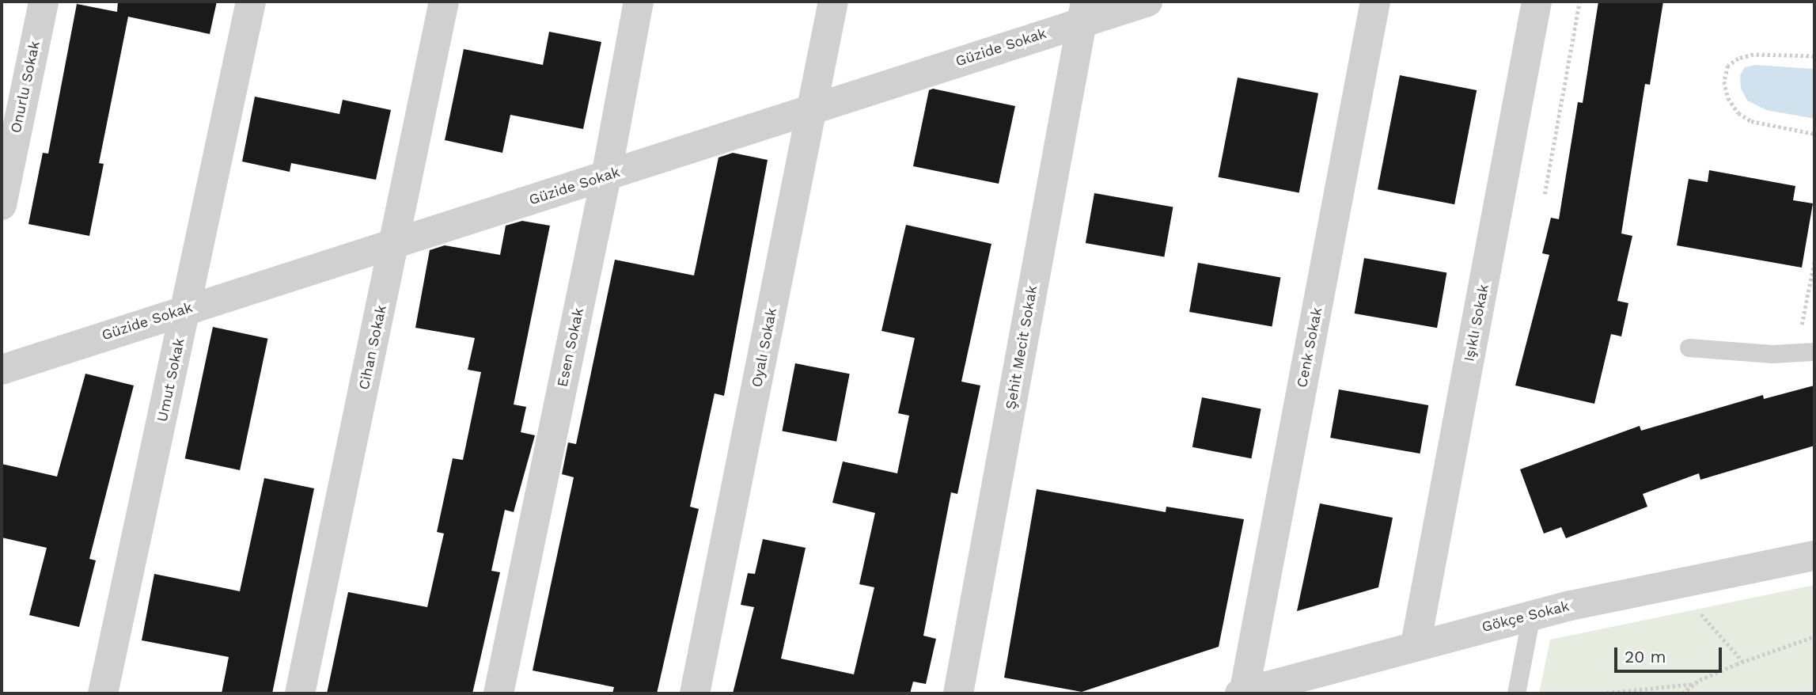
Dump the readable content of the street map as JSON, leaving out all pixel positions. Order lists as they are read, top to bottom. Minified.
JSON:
{"streets":{"street":["Güzide Sokak","Onurlu Sokak","Işıklı Sokak","Cihan Sokak","Esen Sokak","Oyalı Sokak","Şehit Mecit Sokak","Cenk Sokak","Umut Sokak","Gökçe Sokak"]},"crossings":[["Güzide Sokak","Cihan Sokak"],["Güzide Sokak","Esen Sokak"],["Güzide Sokak","Oyalı Sokak"],["Güzide Sokak","Şehit Mecit Sokak"],["Güzide Sokak","Umut Sokak"],["Işıklı Sokak","Gökçe Sokak"],["Cenk Sokak","Gökçe Sokak"]],"scale_bar":"20 m"}
